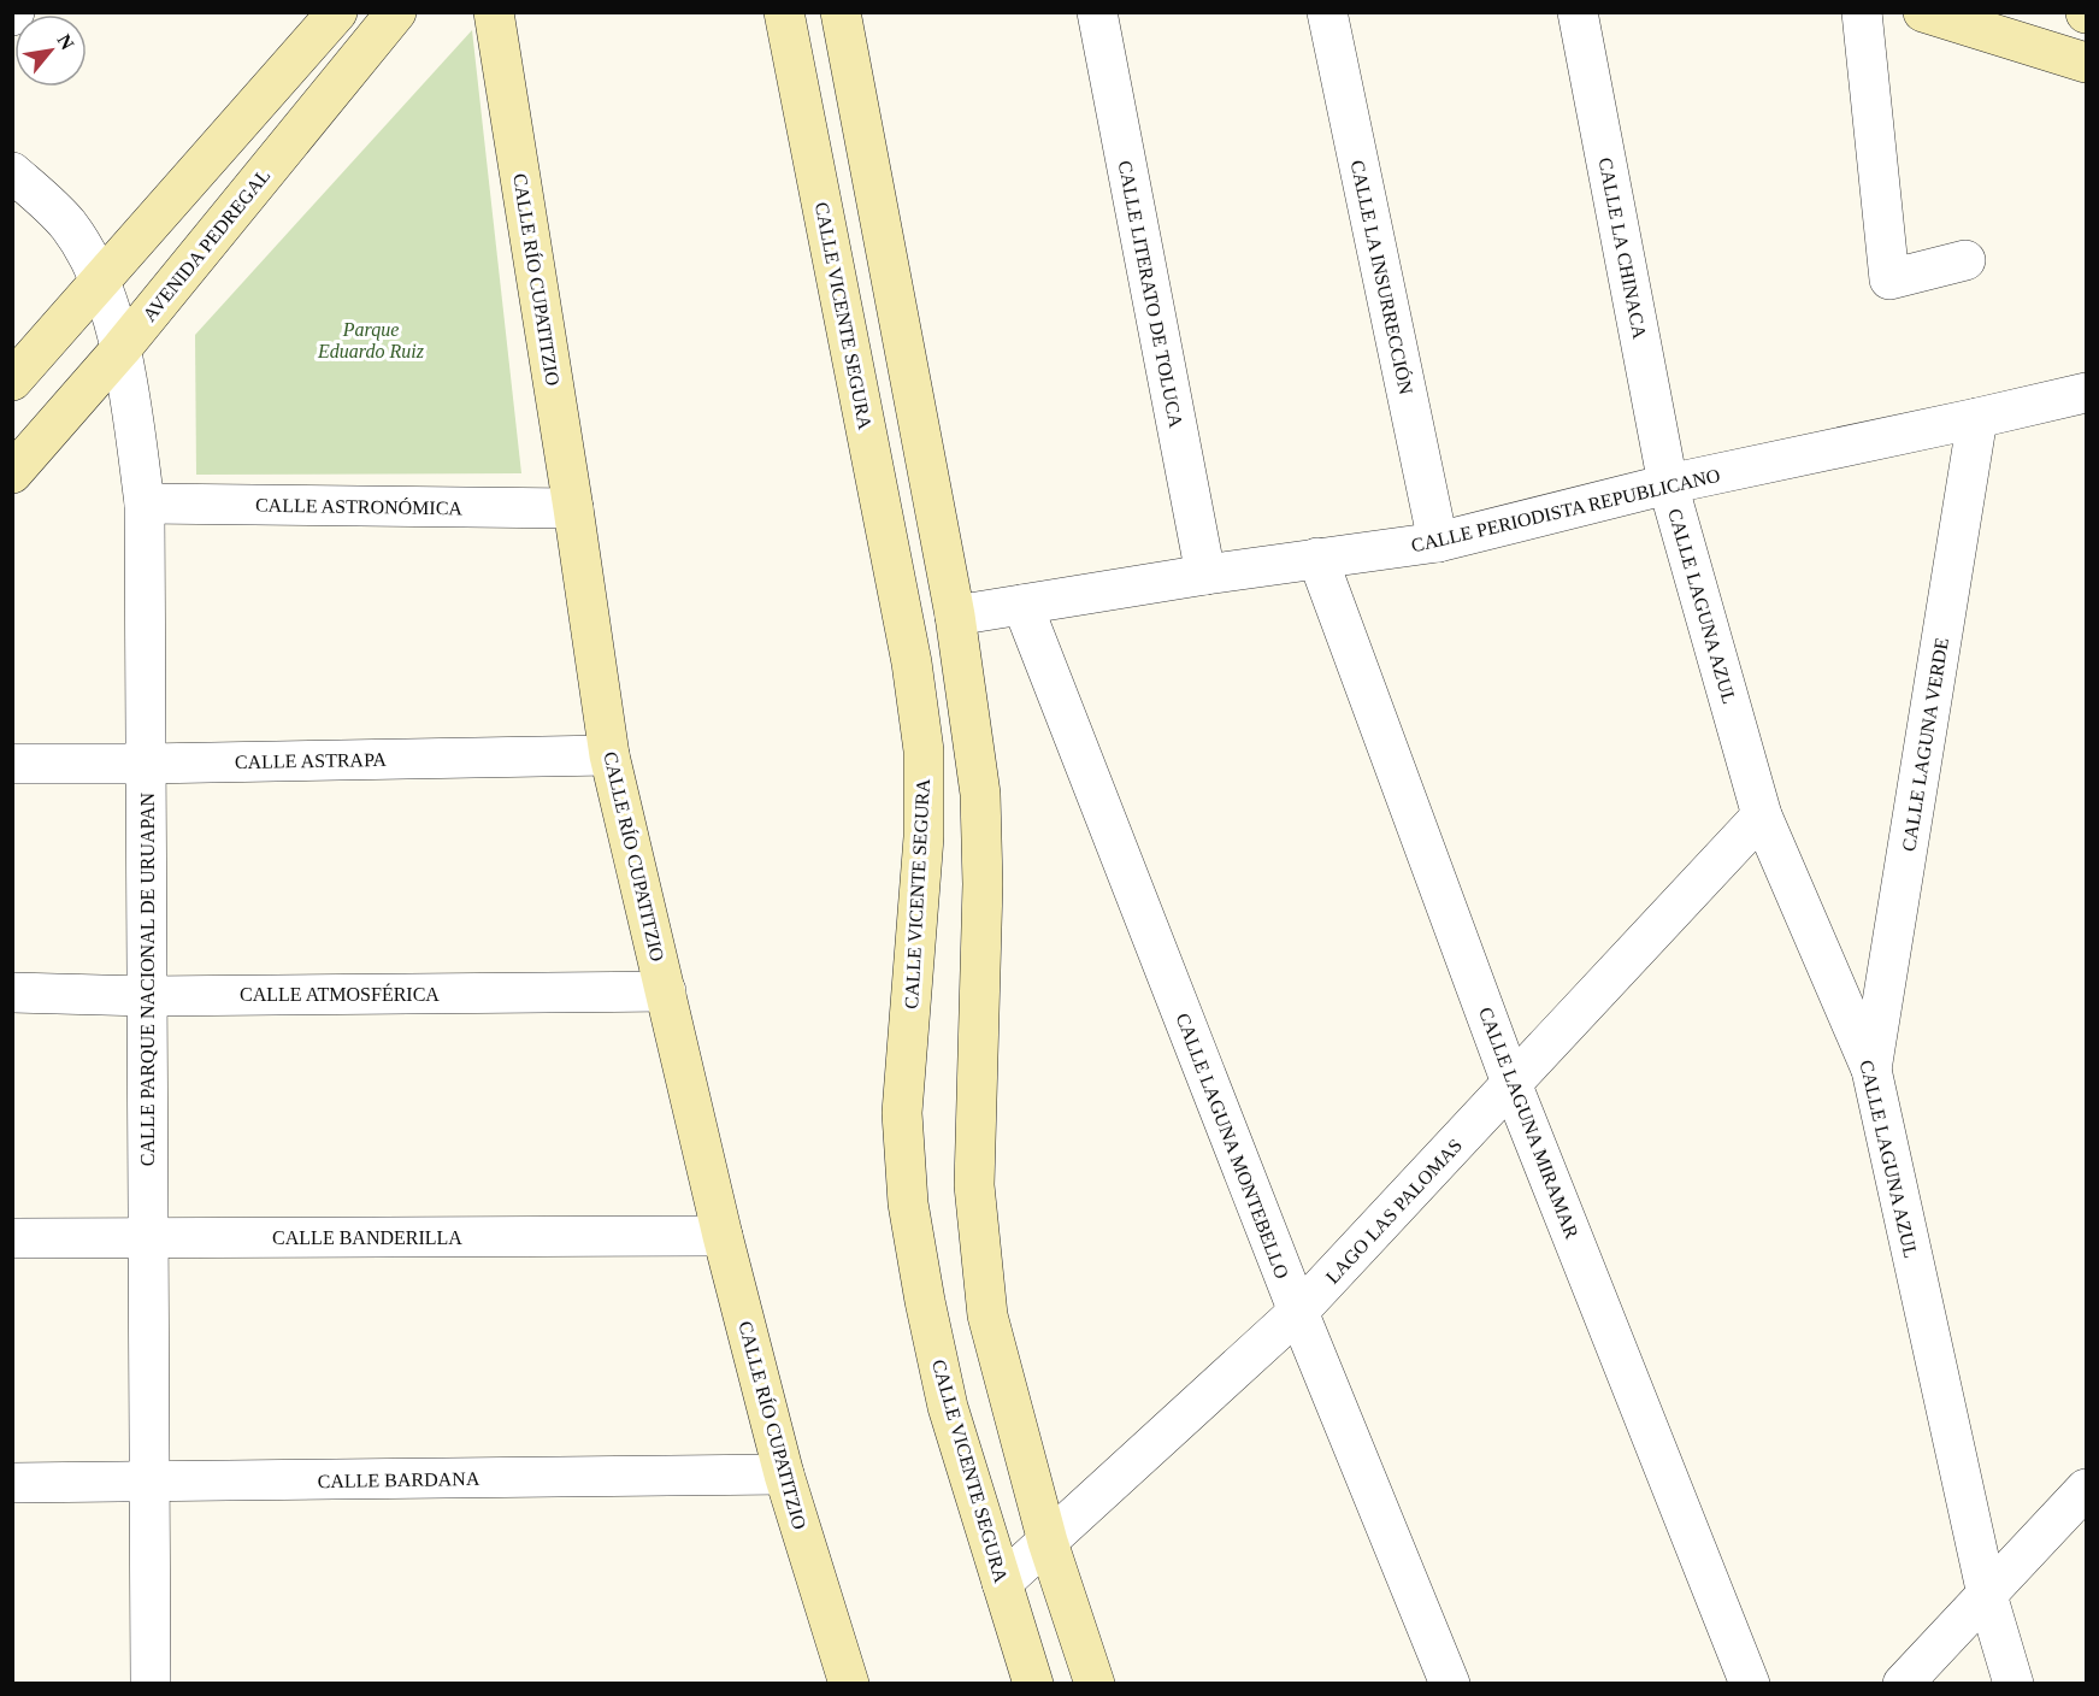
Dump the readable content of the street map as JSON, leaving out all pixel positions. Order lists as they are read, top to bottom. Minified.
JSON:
{"streets":{"street":["AVENIDA PEDREGAL","CALLE LA CHINACA","CALLE LA INSURRECCIÓN","CALLE RÍO CUPATITZIO","CALLE LITERATO DE TOLUCA","CALLE VICENTE SEGURA","CALLE ASTRONÓMICA","CALLE PERIODISTA REPUBLICANO","CALLE LAGUNA AZUL","CALLE LAGUNA VERDE","CALLE ASTRAPA","CALLE PARQUE NACIONAL DE URUAPAN","CALLE ATMOSFÉRICA","CALLE LAGUNA MIRAMAR","CALLE LAGUNA MONTEBELLO","LAGO LAS PALOMAS","CALLE BANDERILLA","CALLE BARDANA"]},"crossings":[["AVENIDA PEDREGAL","CALLE PARQUE NACIONAL DE URUAPAN"],["CALLE LA CHINACA","CALLE PERIODISTA REPUBLICANO"],["CALLE LA CHINACA","CALLE LAGUNA AZUL"],["CALLE LA INSURRECCIÓN","CALLE PERIODISTA REPUBLICANO"],["CALLE RÍO CUPATITZIO","CALLE ASTRONÓMICA"],["CALLE RÍO CUPATITZIO","CALLE ASTRAPA"],["CALLE RÍO CUPATITZIO","CALLE ATMOSFÉRICA"],["CALLE RÍO CUPATITZIO","CALLE BANDERILLA"],["CALLE RÍO CUPATITZIO","CALLE BARDANA"],["CALLE LITERATO DE TOLUCA","CALLE PERIODISTA REPUBLICANO"],["CALLE VICENTE SEGURA","LAGO LAS PALOMAS"],["CALLE ASTRONÓMICA","CALLE PARQUE NACIONAL DE URUAPAN"],["CALLE PERIODISTA REPUBLICANO","CALLE LAGUNA AZUL"],["CALLE PERIODISTA REPUBLICANO","CALLE LAGUNA VERDE"],["CALLE PERIODISTA REPUBLICANO","CALLE LAGUNA MIRAMAR"],["CALLE PERIODISTA REPUBLICANO","CALLE LAGUNA MONTEBELLO"],["CALLE LAGUNA AZUL","CALLE LAGUNA VERDE"],["CALLE LAGUNA AZUL","LAGO LAS PALOMAS"],["CALLE ASTRAPA","CALLE PARQUE NACIONAL DE URUAPAN"],["CALLE PARQUE NACIONAL DE URUAPAN","CALLE ATMOSFÉRICA"],["CALLE PARQUE NACIONAL DE URUAPAN","CALLE BANDERILLA"],["CALLE PARQUE NACIONAL DE URUAPAN","CALLE BARDANA"],["CALLE LAGUNA MIRAMAR","LAGO LAS PALOMAS"],["CALLE LAGUNA MONTEBELLO","LAGO LAS PALOMAS"]],"parks":["Parque Eduardo Ruiz"],"north":"top right"}
